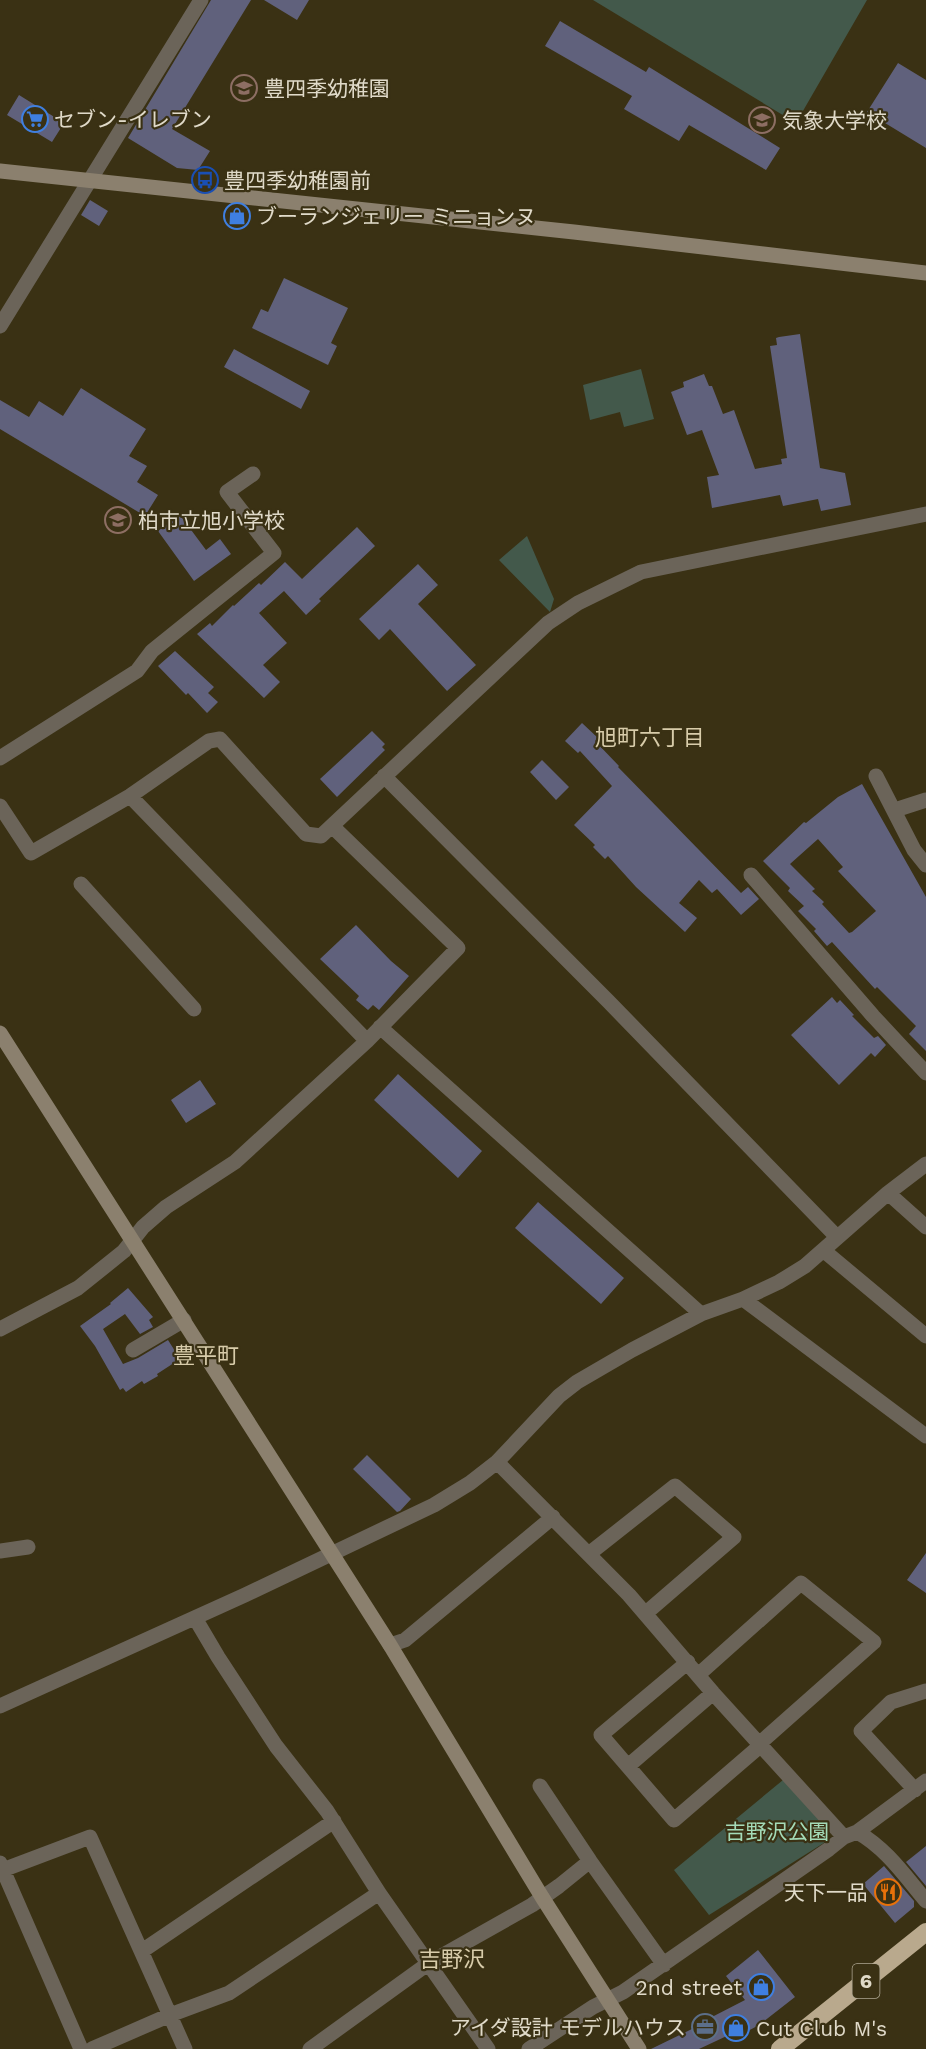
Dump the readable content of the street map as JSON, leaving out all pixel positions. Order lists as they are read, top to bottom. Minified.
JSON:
{"streets":{"highway":["6"]},"districts":["旭町六丁目","豊平町","吉野沢"],"parks":["吉野沢公園"],"places":{"school or university":["豊四季幼稚園","気象大学校","柏市立旭小学校"],"supermarket":["セブン-イレブン"],"bus stop":["豊四季幼稚園前"],"shop":["ブーランジェリー ミニョンヌ","2nd street","Cut Club M's"],"restaurant":["天下一品"],"office":["アイダ設計 モデルハウス"]}}
